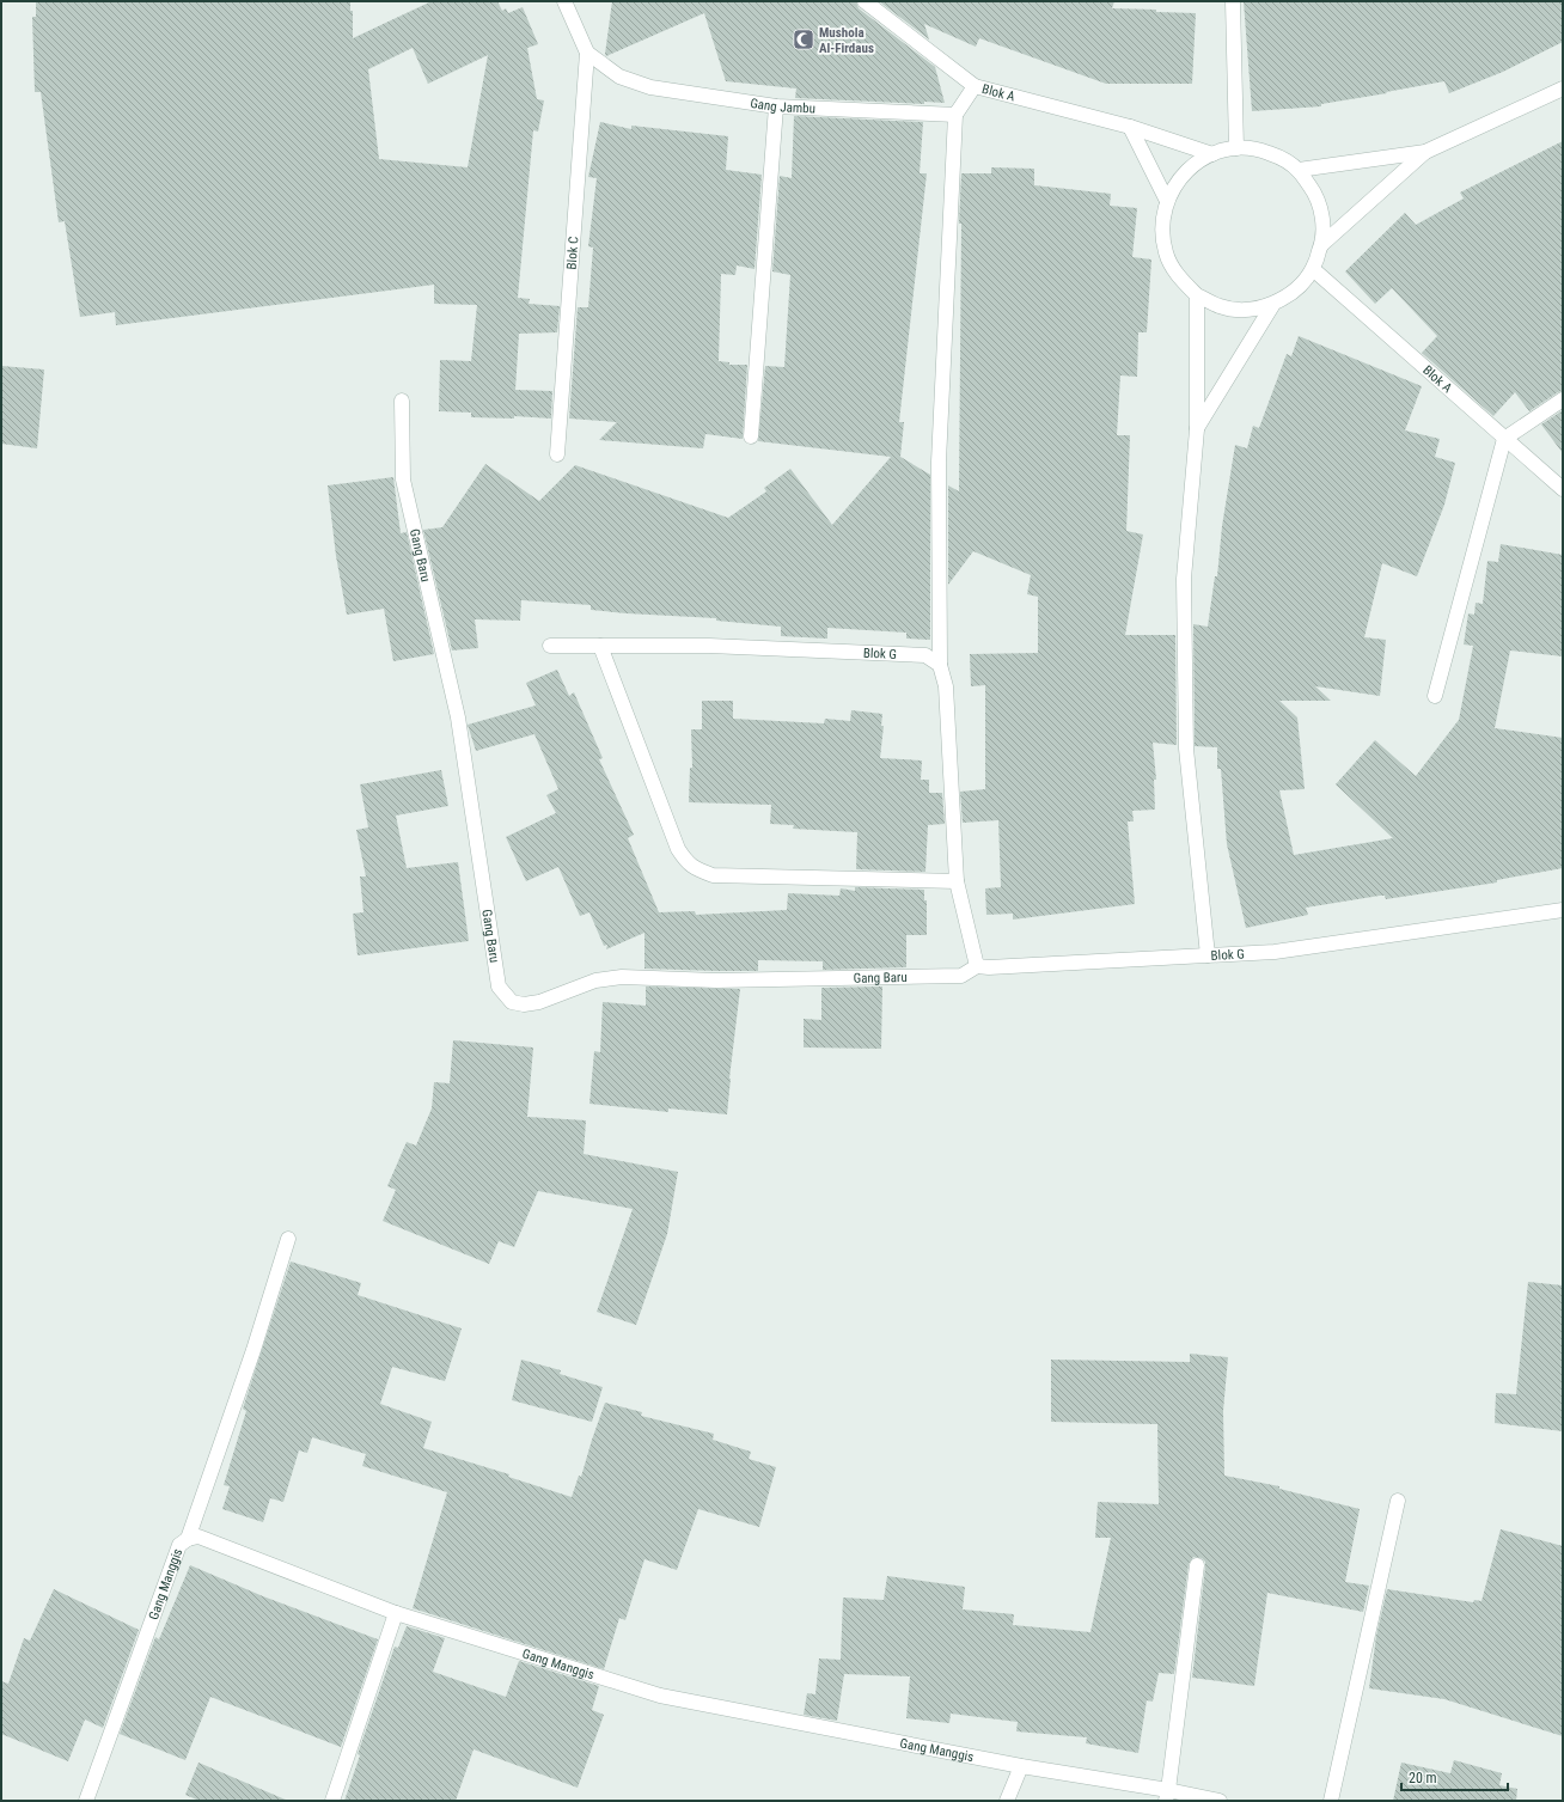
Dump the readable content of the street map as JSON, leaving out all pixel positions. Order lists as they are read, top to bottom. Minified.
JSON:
{"streets":{"street":["Blok A","Gang Jambu","Blok C","Gang Baru","Blok G","Gang Manggis"]},"crossings":[["Gang Jambu","Blok C"],["Gang Baru","Blok G"]],"places":{"mosque":["Mushola Al-Firdaus"]},"scale_bar":"20 m"}
